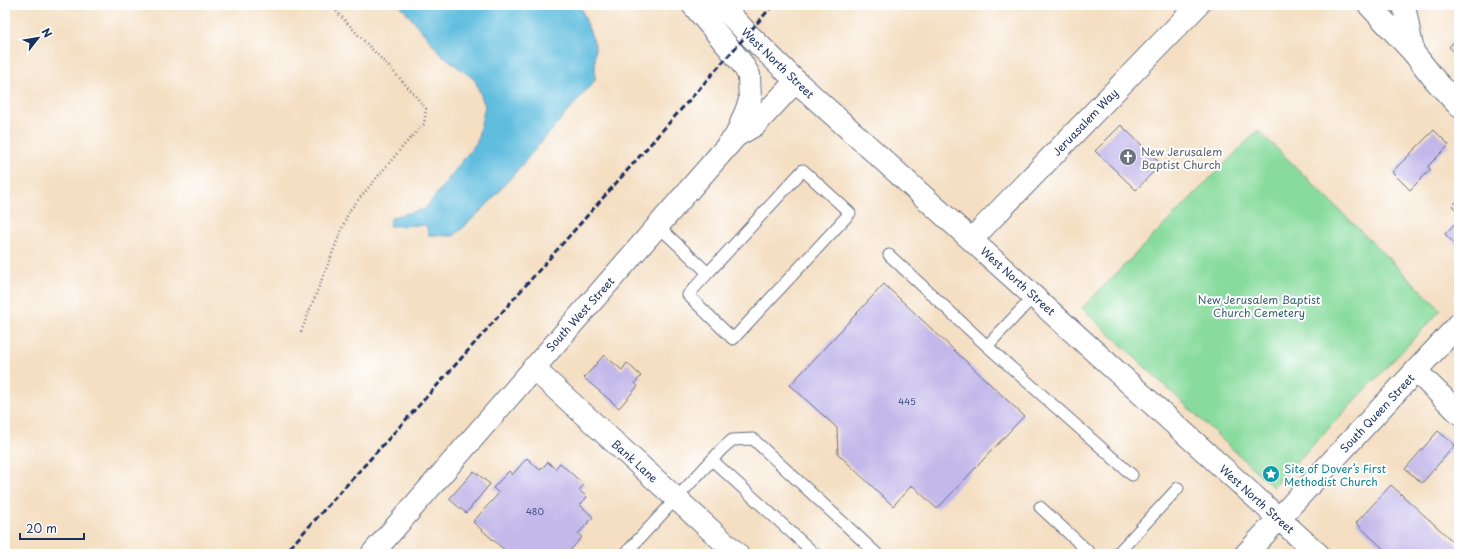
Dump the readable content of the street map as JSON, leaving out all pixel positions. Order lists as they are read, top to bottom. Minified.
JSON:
{"streets":{"street":["West North Street","Jeruasalem Way","South West Street","South Queen Street","Bank Lane"]},"crossings":[["West North Street","Jeruasalem Way"],["West North Street","South West Street"],["West North Street","South Queen Street"],["South West Street","Bank Lane"]],"parks":["New Jerusalem Baptist Church Cemetery"],"places":{"church":["New Jerusalem Baptist Church"],"place":["Site of Dover’s First Methodist Church"]},"house_numbers":["445","480"],"scale_bar":"20 m","north":"top right"}
